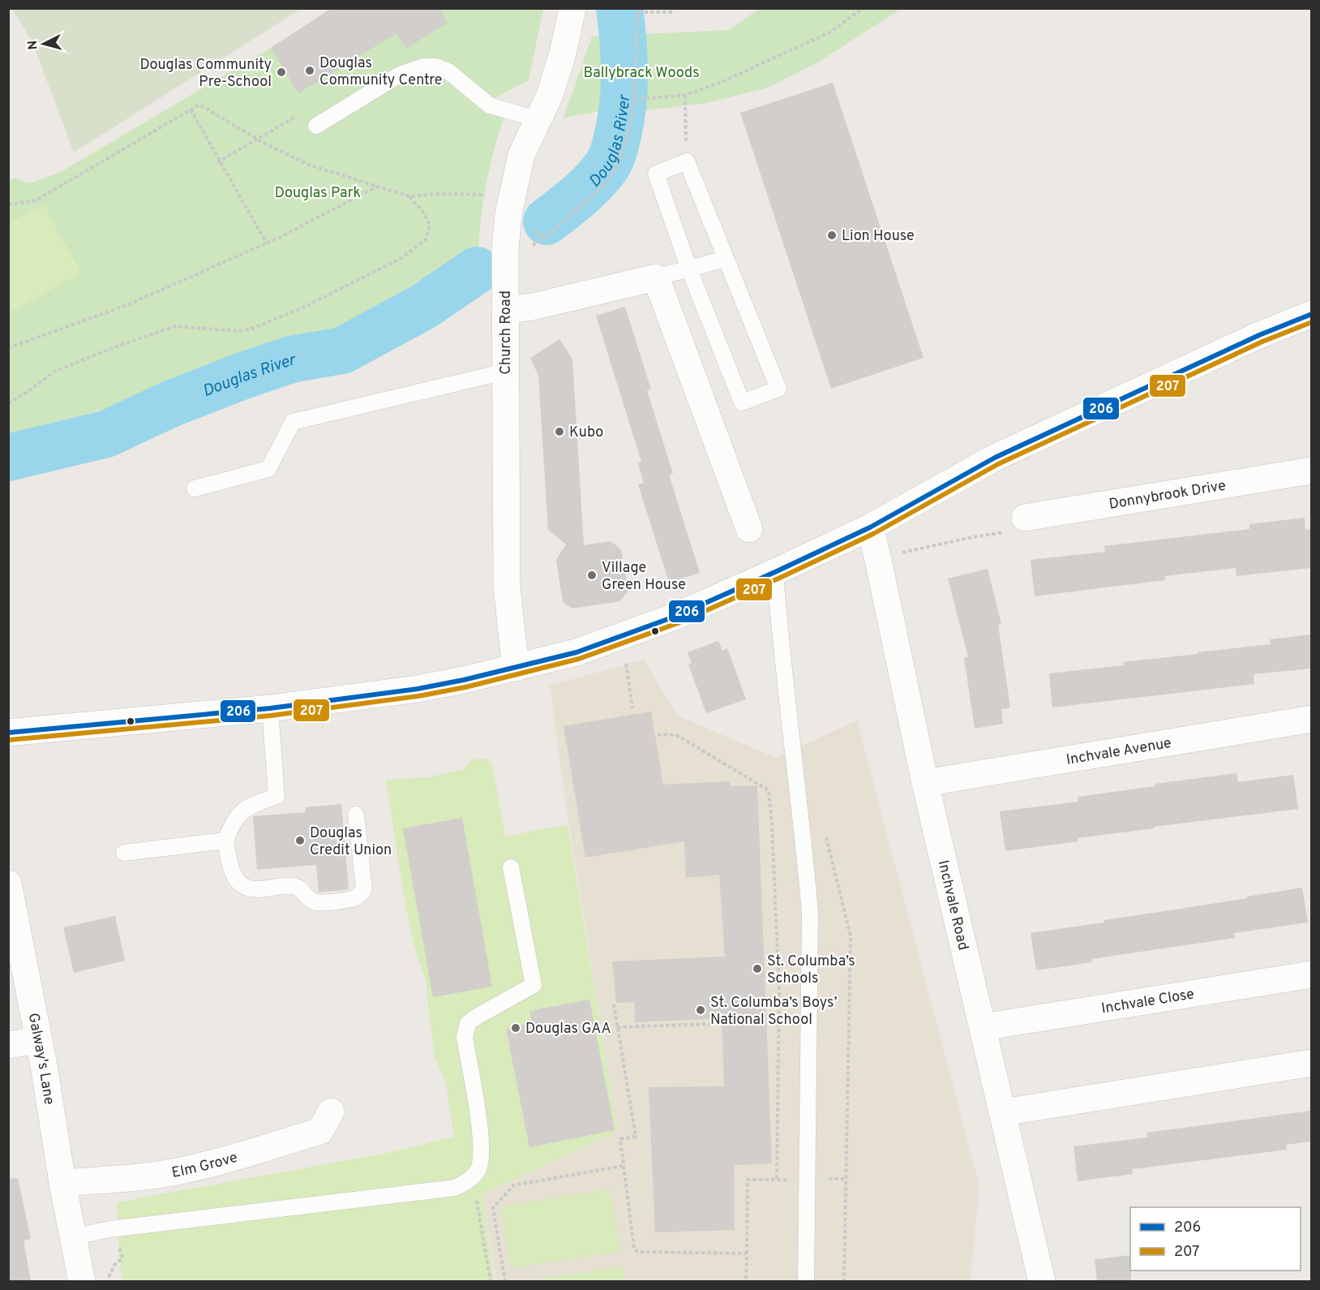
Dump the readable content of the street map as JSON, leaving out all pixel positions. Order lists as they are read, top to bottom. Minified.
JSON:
{"streets":{"street":["Church Road","Donnybrook Drive","Inchvale Avenue","Inchvale Road","Inchvale Close","Galway's Lane","Elm Grove"]},"crossings":[["Inchvale Avenue","Inchvale Road"],["Inchvale Road","Inchvale Close"],["Galway's Lane","Elm Grove"]],"water":["Douglas River"],"parks":["Ballybrack Woods","Douglas Park"],"places":["Douglas Community Centre","Douglas Community Pre-School","Lion House","Kubo","Village Green House","Douglas Credit Union","St. Columba’s Schools","St. Columba’s Boys’ National School","Douglas GAA"],"lines":["transit line 206","transit line 207"],"legend":["206","207"],"north":"left"}
